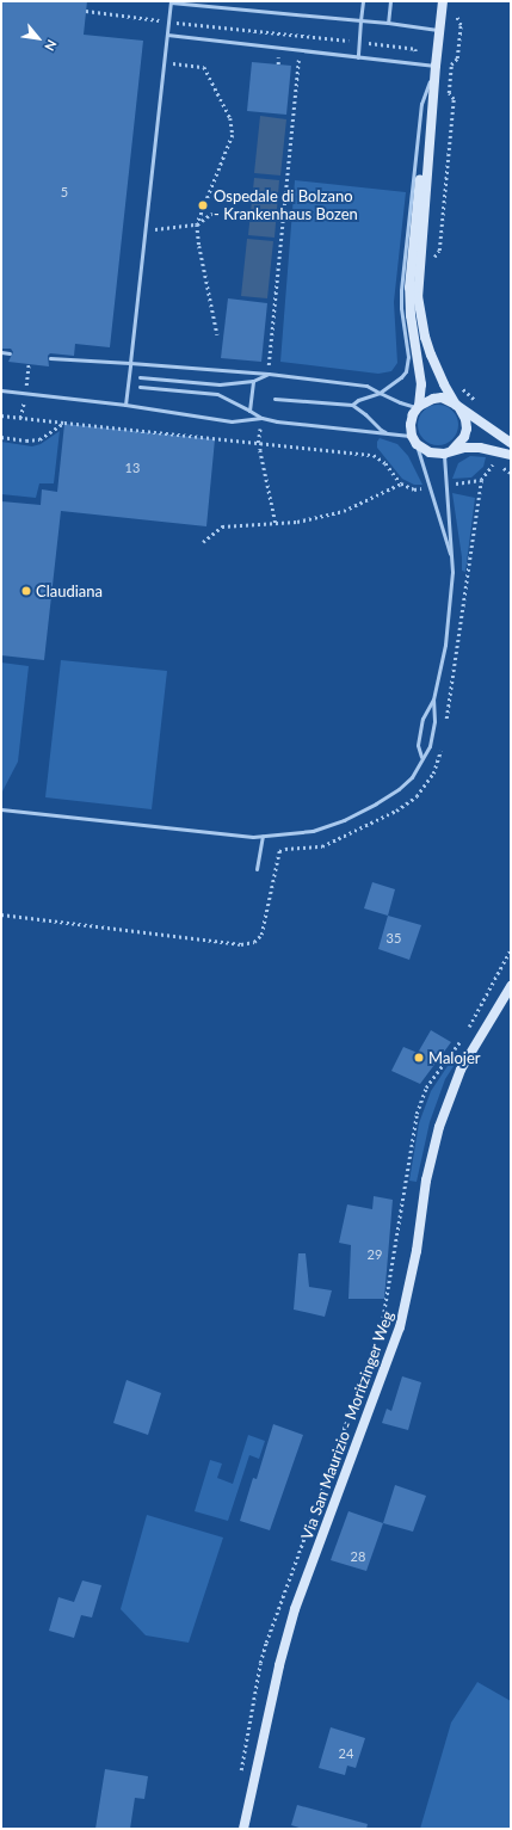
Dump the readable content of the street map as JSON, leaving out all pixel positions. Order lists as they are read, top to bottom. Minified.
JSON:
{"streets":{"main road":["Via San Maurizio - Moritzinger Weg"]},"places":["Ospedale di Bolzano - Krankenhaus Bozen","Claudiana","Malojer"],"house_numbers":["5","13","35","29","28","24"],"north":"bottom right"}
